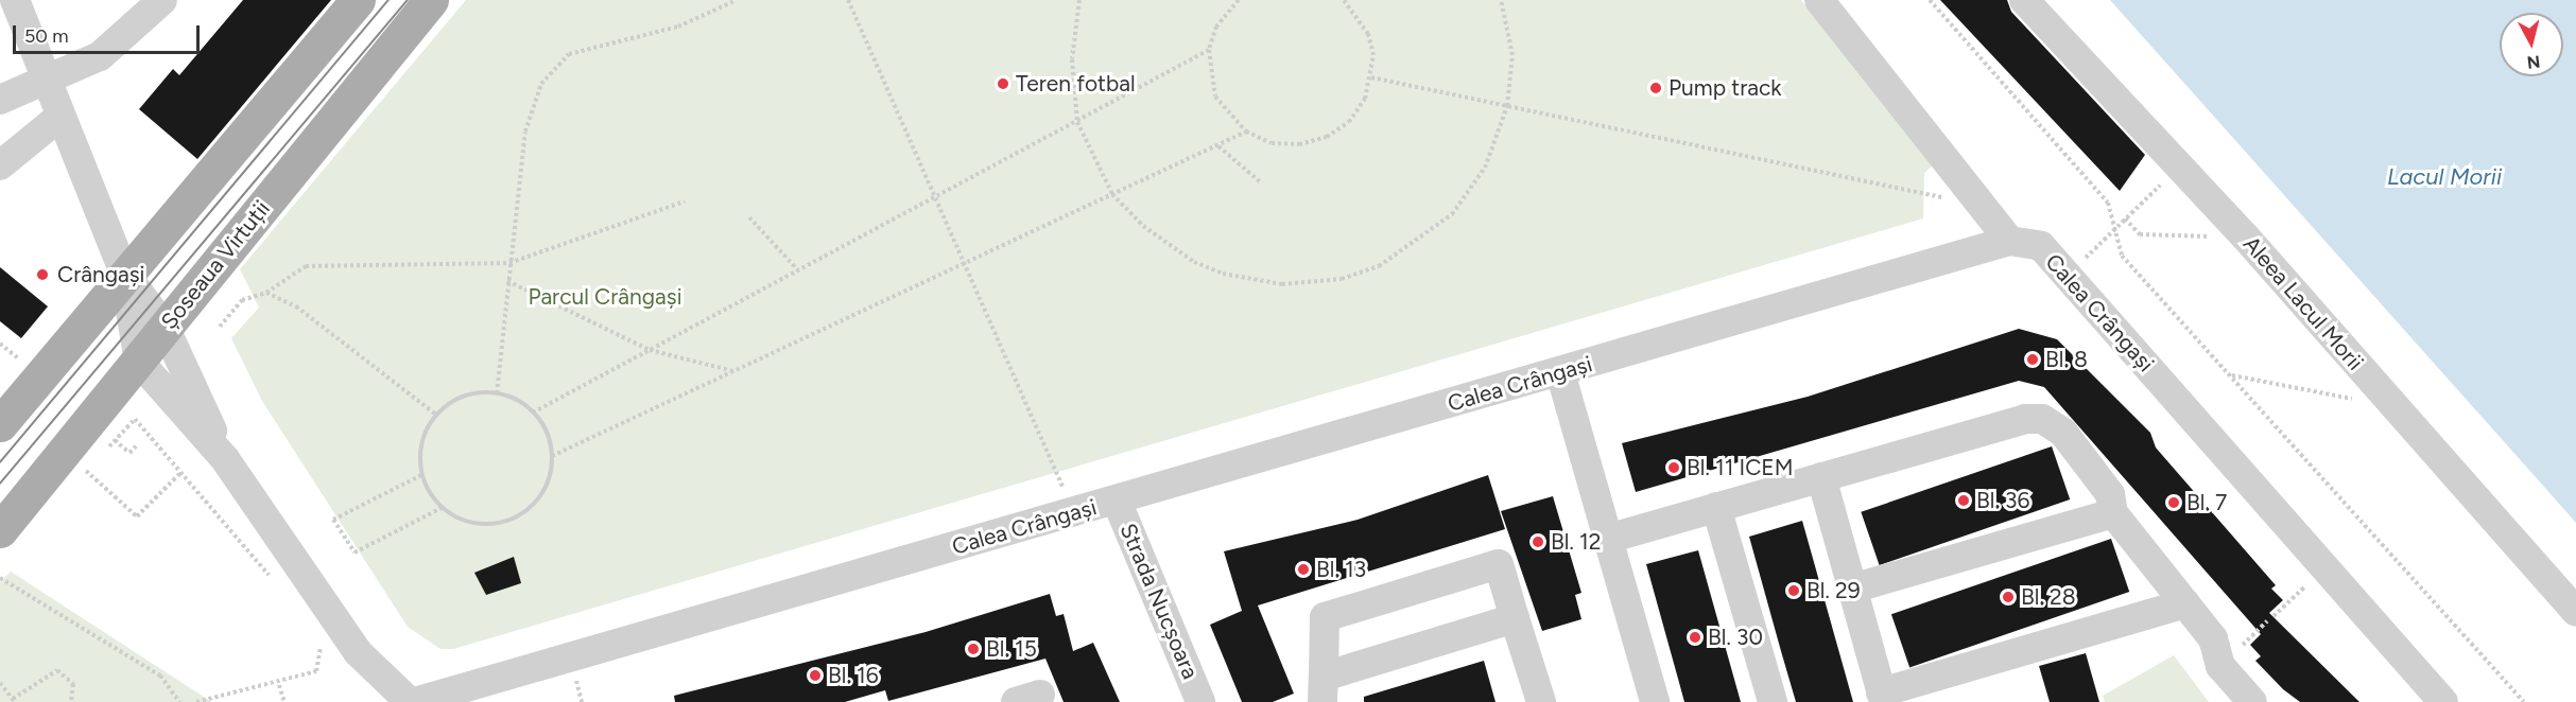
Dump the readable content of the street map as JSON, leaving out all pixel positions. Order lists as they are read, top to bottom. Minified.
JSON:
{"streets":{"main road":["Șoseaua Virtuții"],"street":["Aleea Lacul Morii","Calea Crângași","Strada Nucșoara"]},"crossings":[["Calea Crângași","Strada Nucșoara"]],"water":["Lacul Morii"],"parks":["Parcul Crângași"],"places":["Teren fotbal","Pump track","Crângași","Bl. 8","Bl. 11 ICEM","Bl. 36","Bl. 7","Bl. 12","Bl. 13","Bl. 29","Bl. 28","Bl. 30","Bl. 15","Bl. 16"],"scale_bar":"50 m","north":"bottom"}
